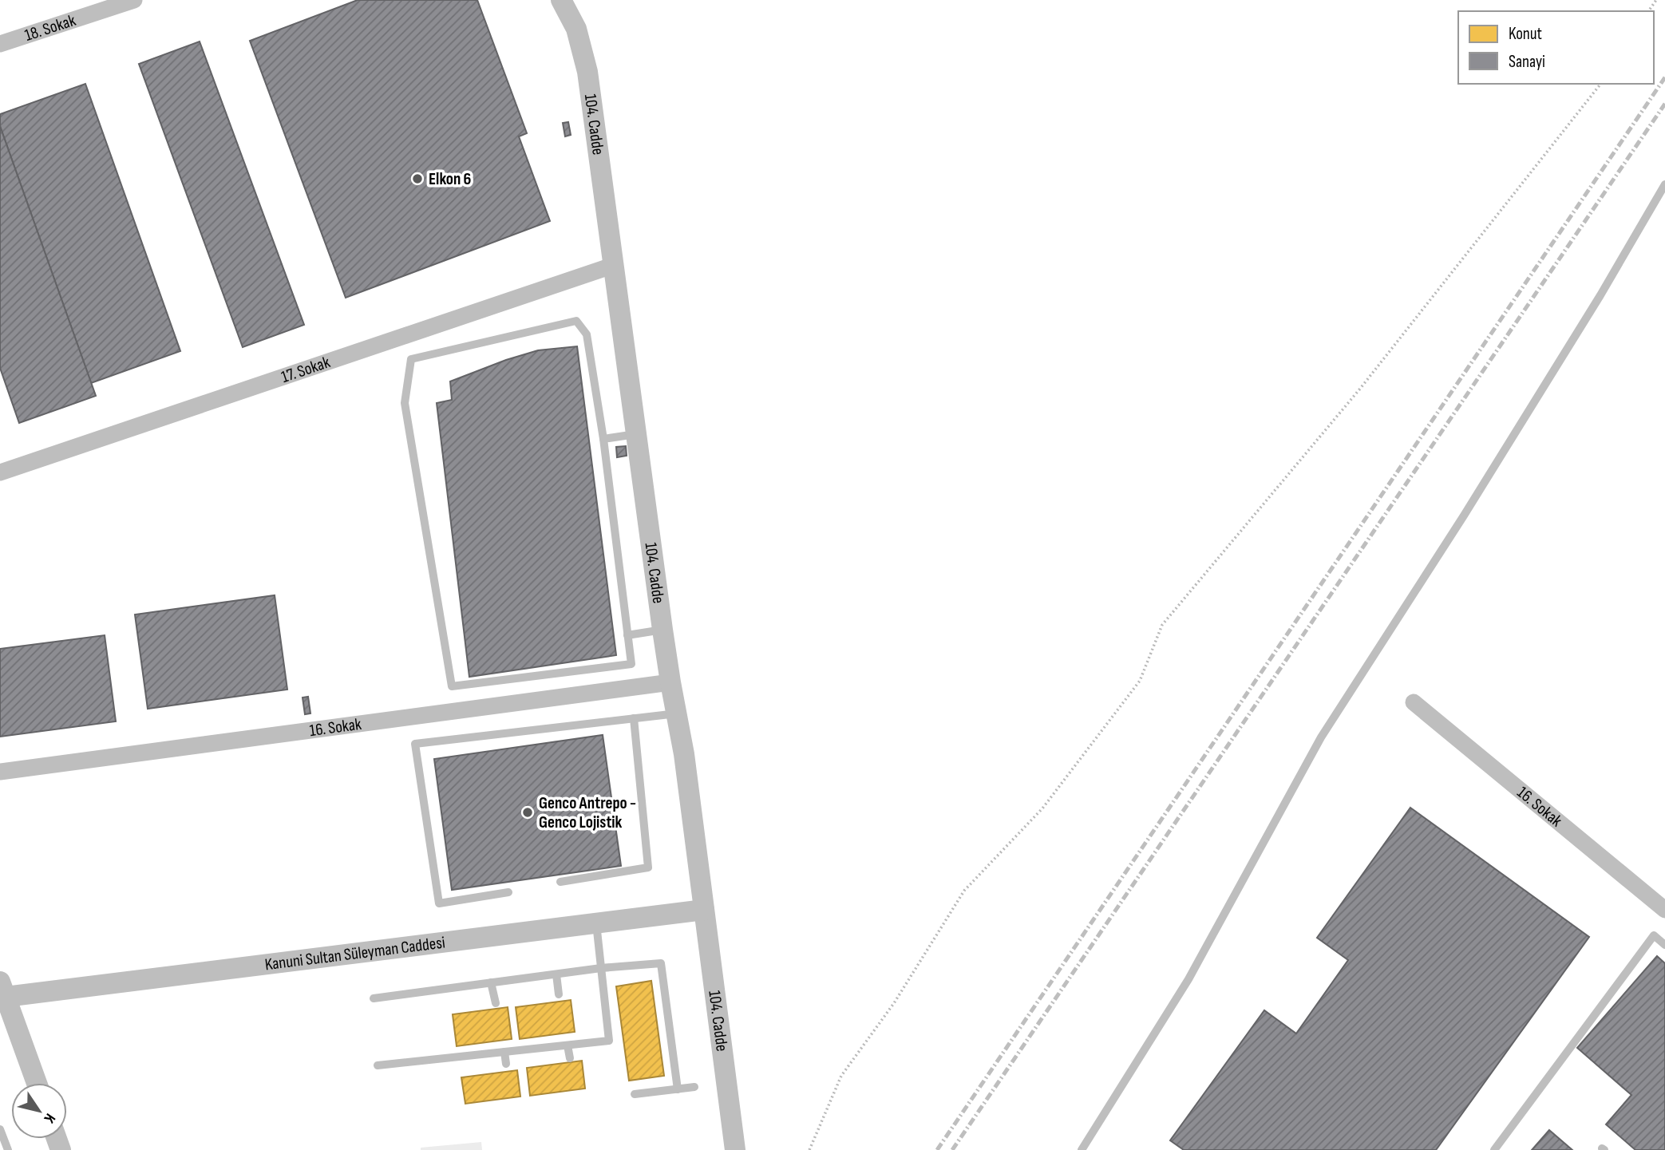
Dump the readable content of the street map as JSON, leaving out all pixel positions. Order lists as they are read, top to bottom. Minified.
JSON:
{"streets":{"street":["18. Sokak","104. Cadde","17. Sokak","16. Sokak","Kanuni Sultan Süleyman Caddesi"]},"crossings":[["104. Cadde","17. Sokak"],["104. Cadde","16. Sokak"],["104. Cadde","Kanuni Sultan Süleyman Caddesi"]],"places":["Elkon 6","Genco Antrepo - Genco Lojistik"],"legend":["Konut","Sanayi"],"north":"bottom right"}
